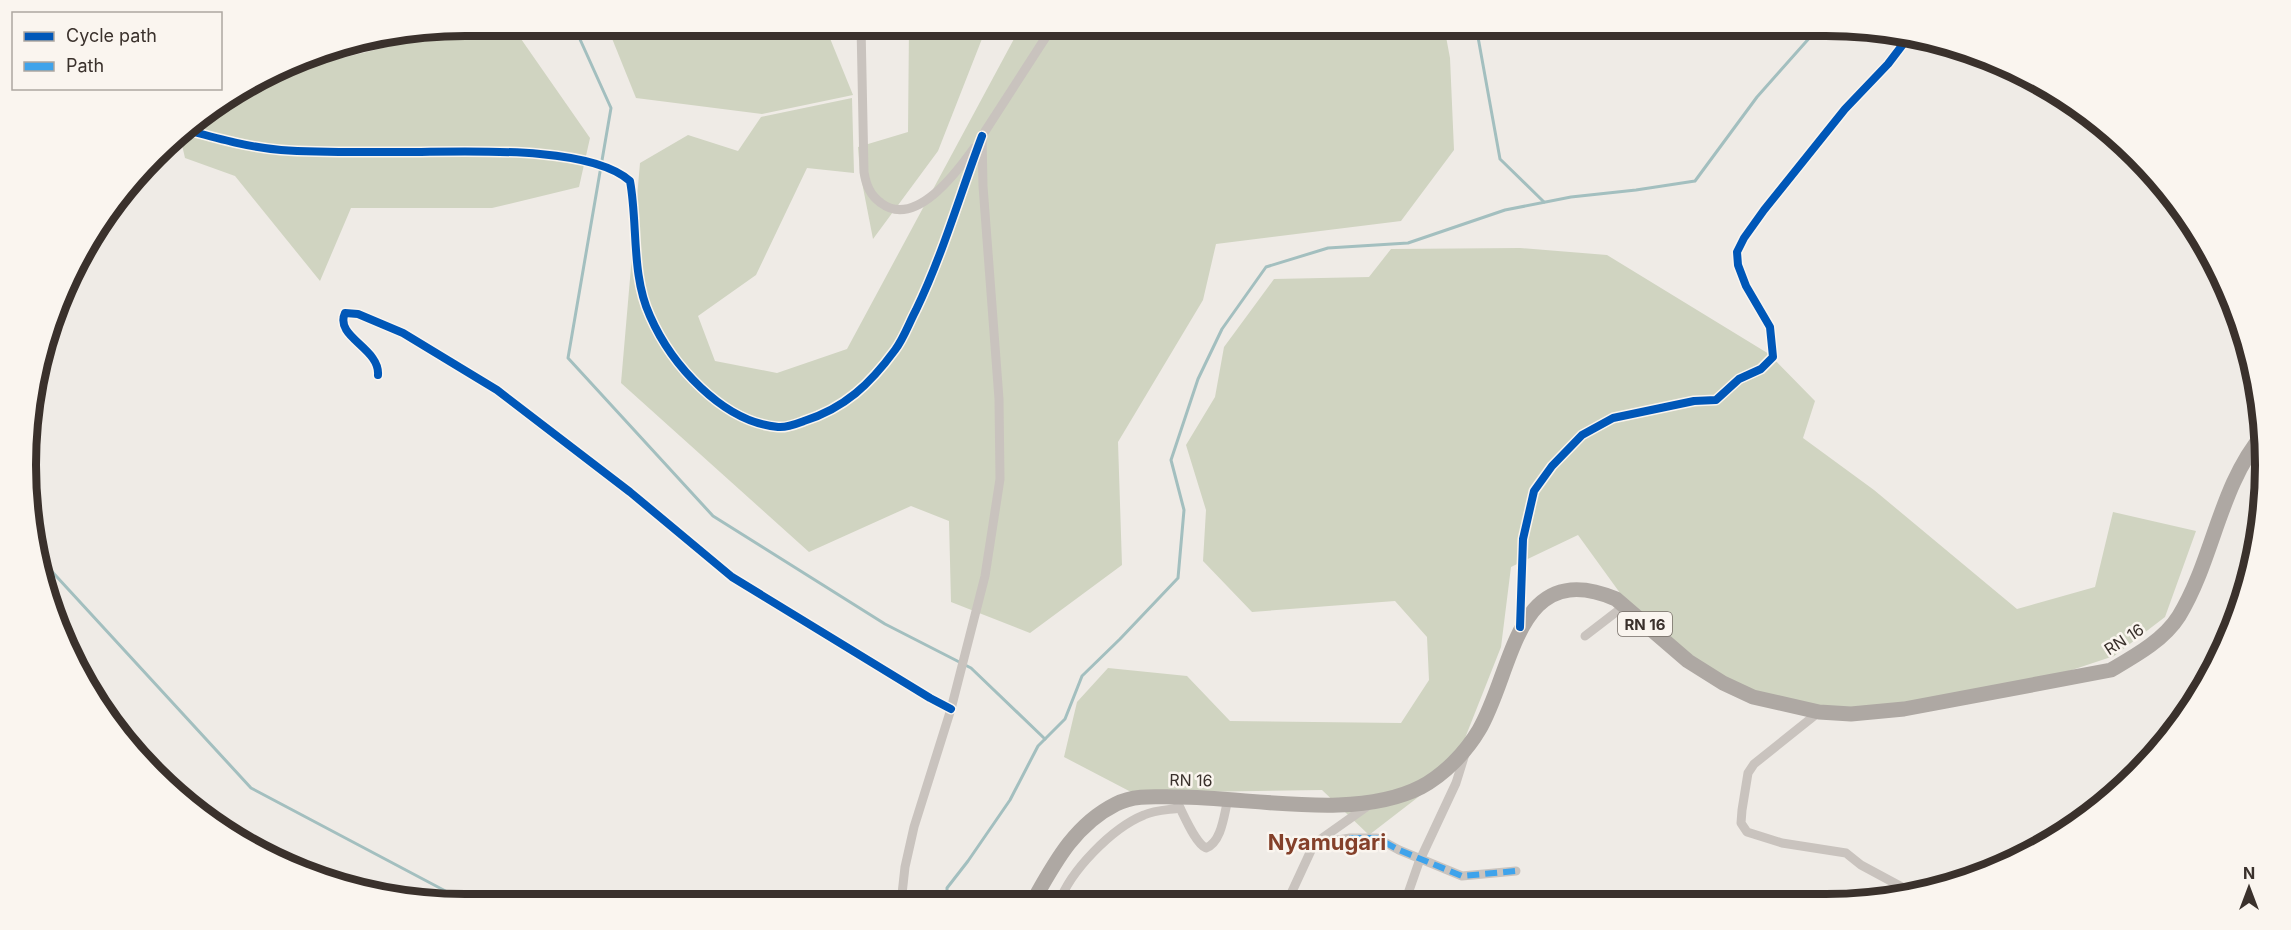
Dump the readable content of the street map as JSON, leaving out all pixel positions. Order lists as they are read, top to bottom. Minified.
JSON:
{"streets":{"main road":["RN 16"]},"districts":["Nyamugari"],"legend":["Cycle path","Path"],"north":"top"}
